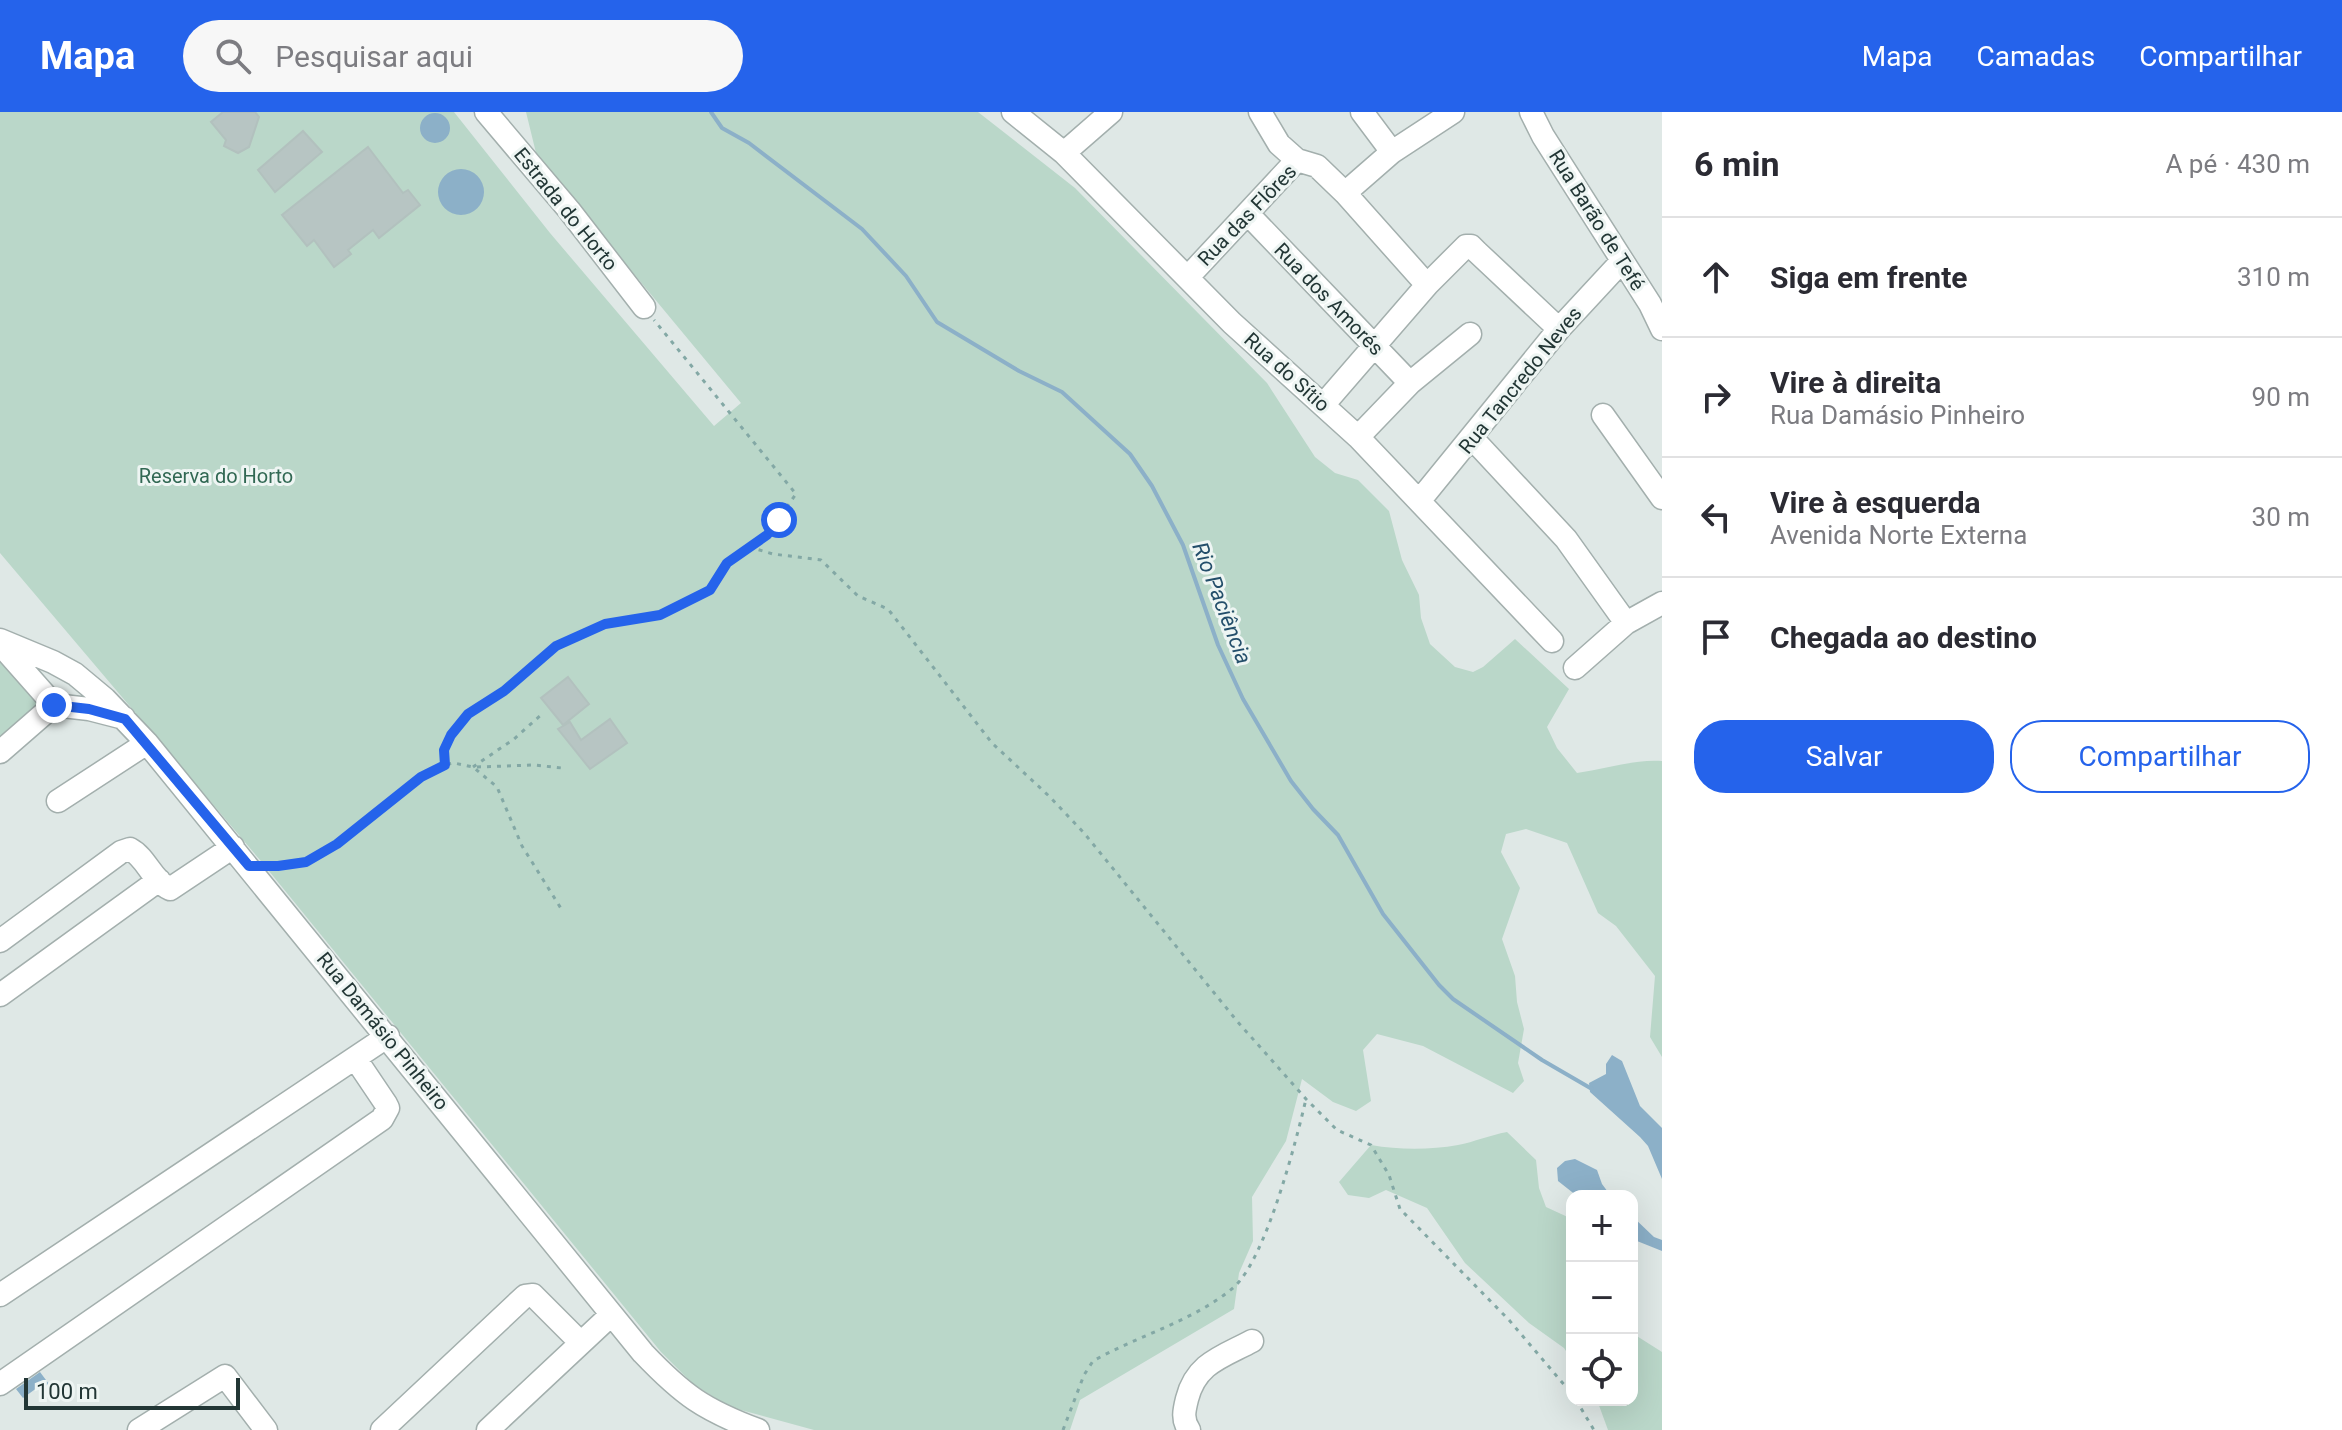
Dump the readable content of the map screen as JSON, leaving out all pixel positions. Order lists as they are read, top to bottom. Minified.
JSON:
{"streets":{"street":["Estrada do Horto","Rua das Flôres","Rua Barão de Tefé","Rua dos Amorés","Rua do Sítio","Rua Tancredo Neves","Rua Damásio Pinheiro"]},"crossings":[["Rua das Flôres","Rua dos Amorés"],["Rua das Flôres","Rua do Sítio"],["Rua Barão de Tefé","Rua Tancredo Neves"],["Rua do Sítio","Rua Tancredo Neves"]],"water":["Rio Paciência"],"parks":["Reserva do Horto"],"scale_bar":"100 m","page":{"header":"Mapa","search":"Pesquisar aqui","nav":["Mapa","Camadas","Compartilhar"],"heading":["6 min","A pé · 430 m"],"list":[["Siga em frente","310 m"],["Vire à direita","Rua Damásio Pinheiro","90 m"],["Vire à esquerda","Avenida Norte Externa","30 m"],"Chegada ao destino"],"buttons":["Salvar","Compartilhar"],"map_buttons":["+","−"],"scale":"100 m"}}
